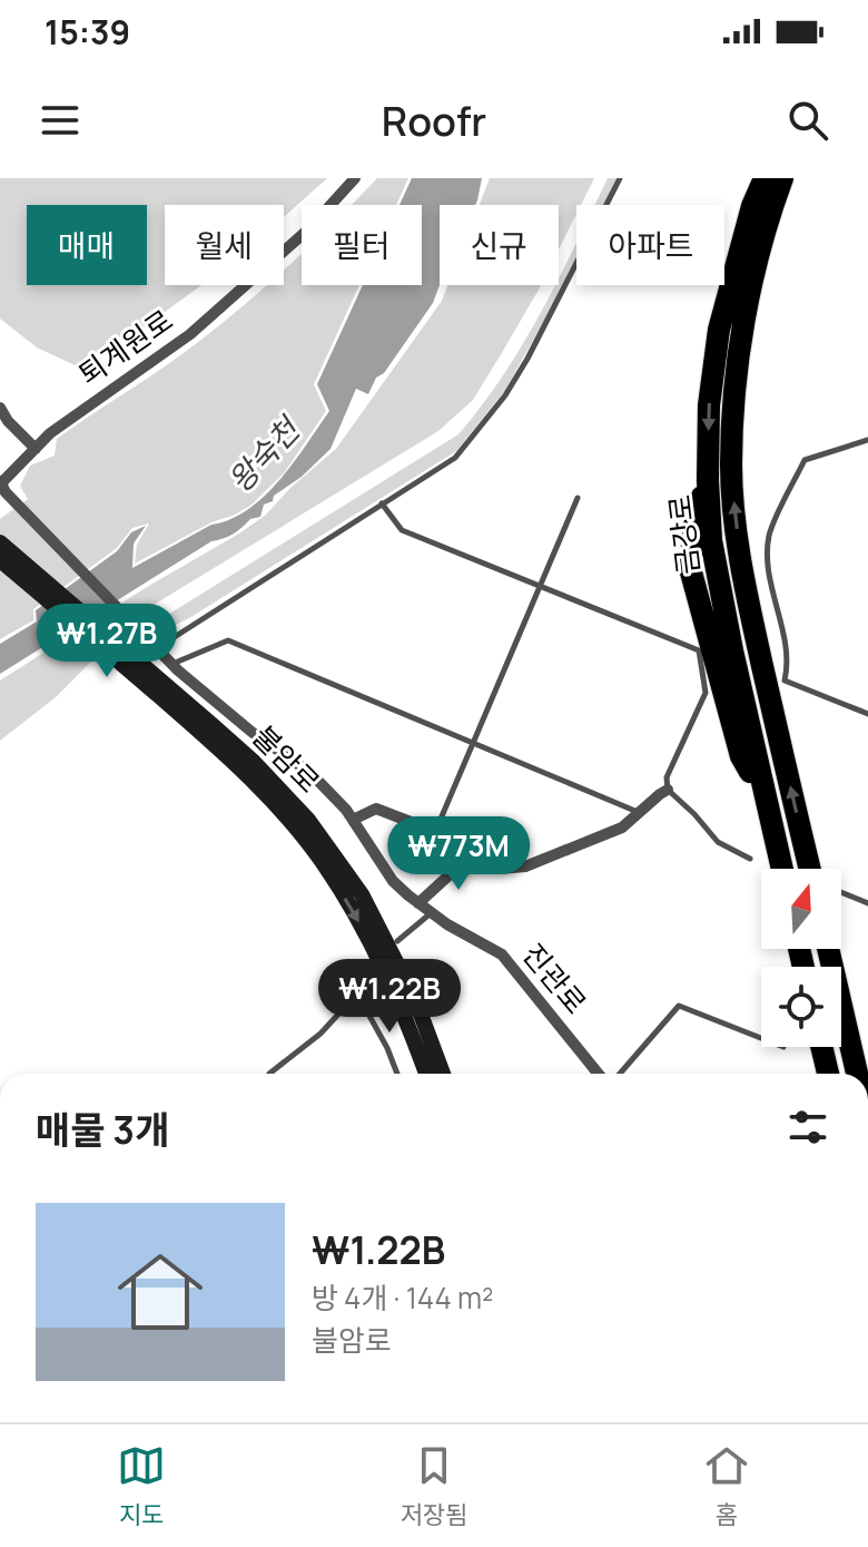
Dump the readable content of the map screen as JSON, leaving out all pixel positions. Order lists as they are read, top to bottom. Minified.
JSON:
{"streets":{"highway":["금강로"],"street":["퇴계원로","불암로","진관로"]},"crossings":[["퇴계원로","진관로"]],"water":["왕숙천"],"north":"top","page":{"status":"15:39","header":"Roofr","chip":["매매","월세","필터","신규","아파트"],"price":["₩1.27B","₩773M","₩1.22B"],"heading":"매물 3개","list":[{"name":"₩1.22B","note":"방 4개 · 144 m² · 불암로"}],"tabs":["지도","저장됨","홈"]}}
